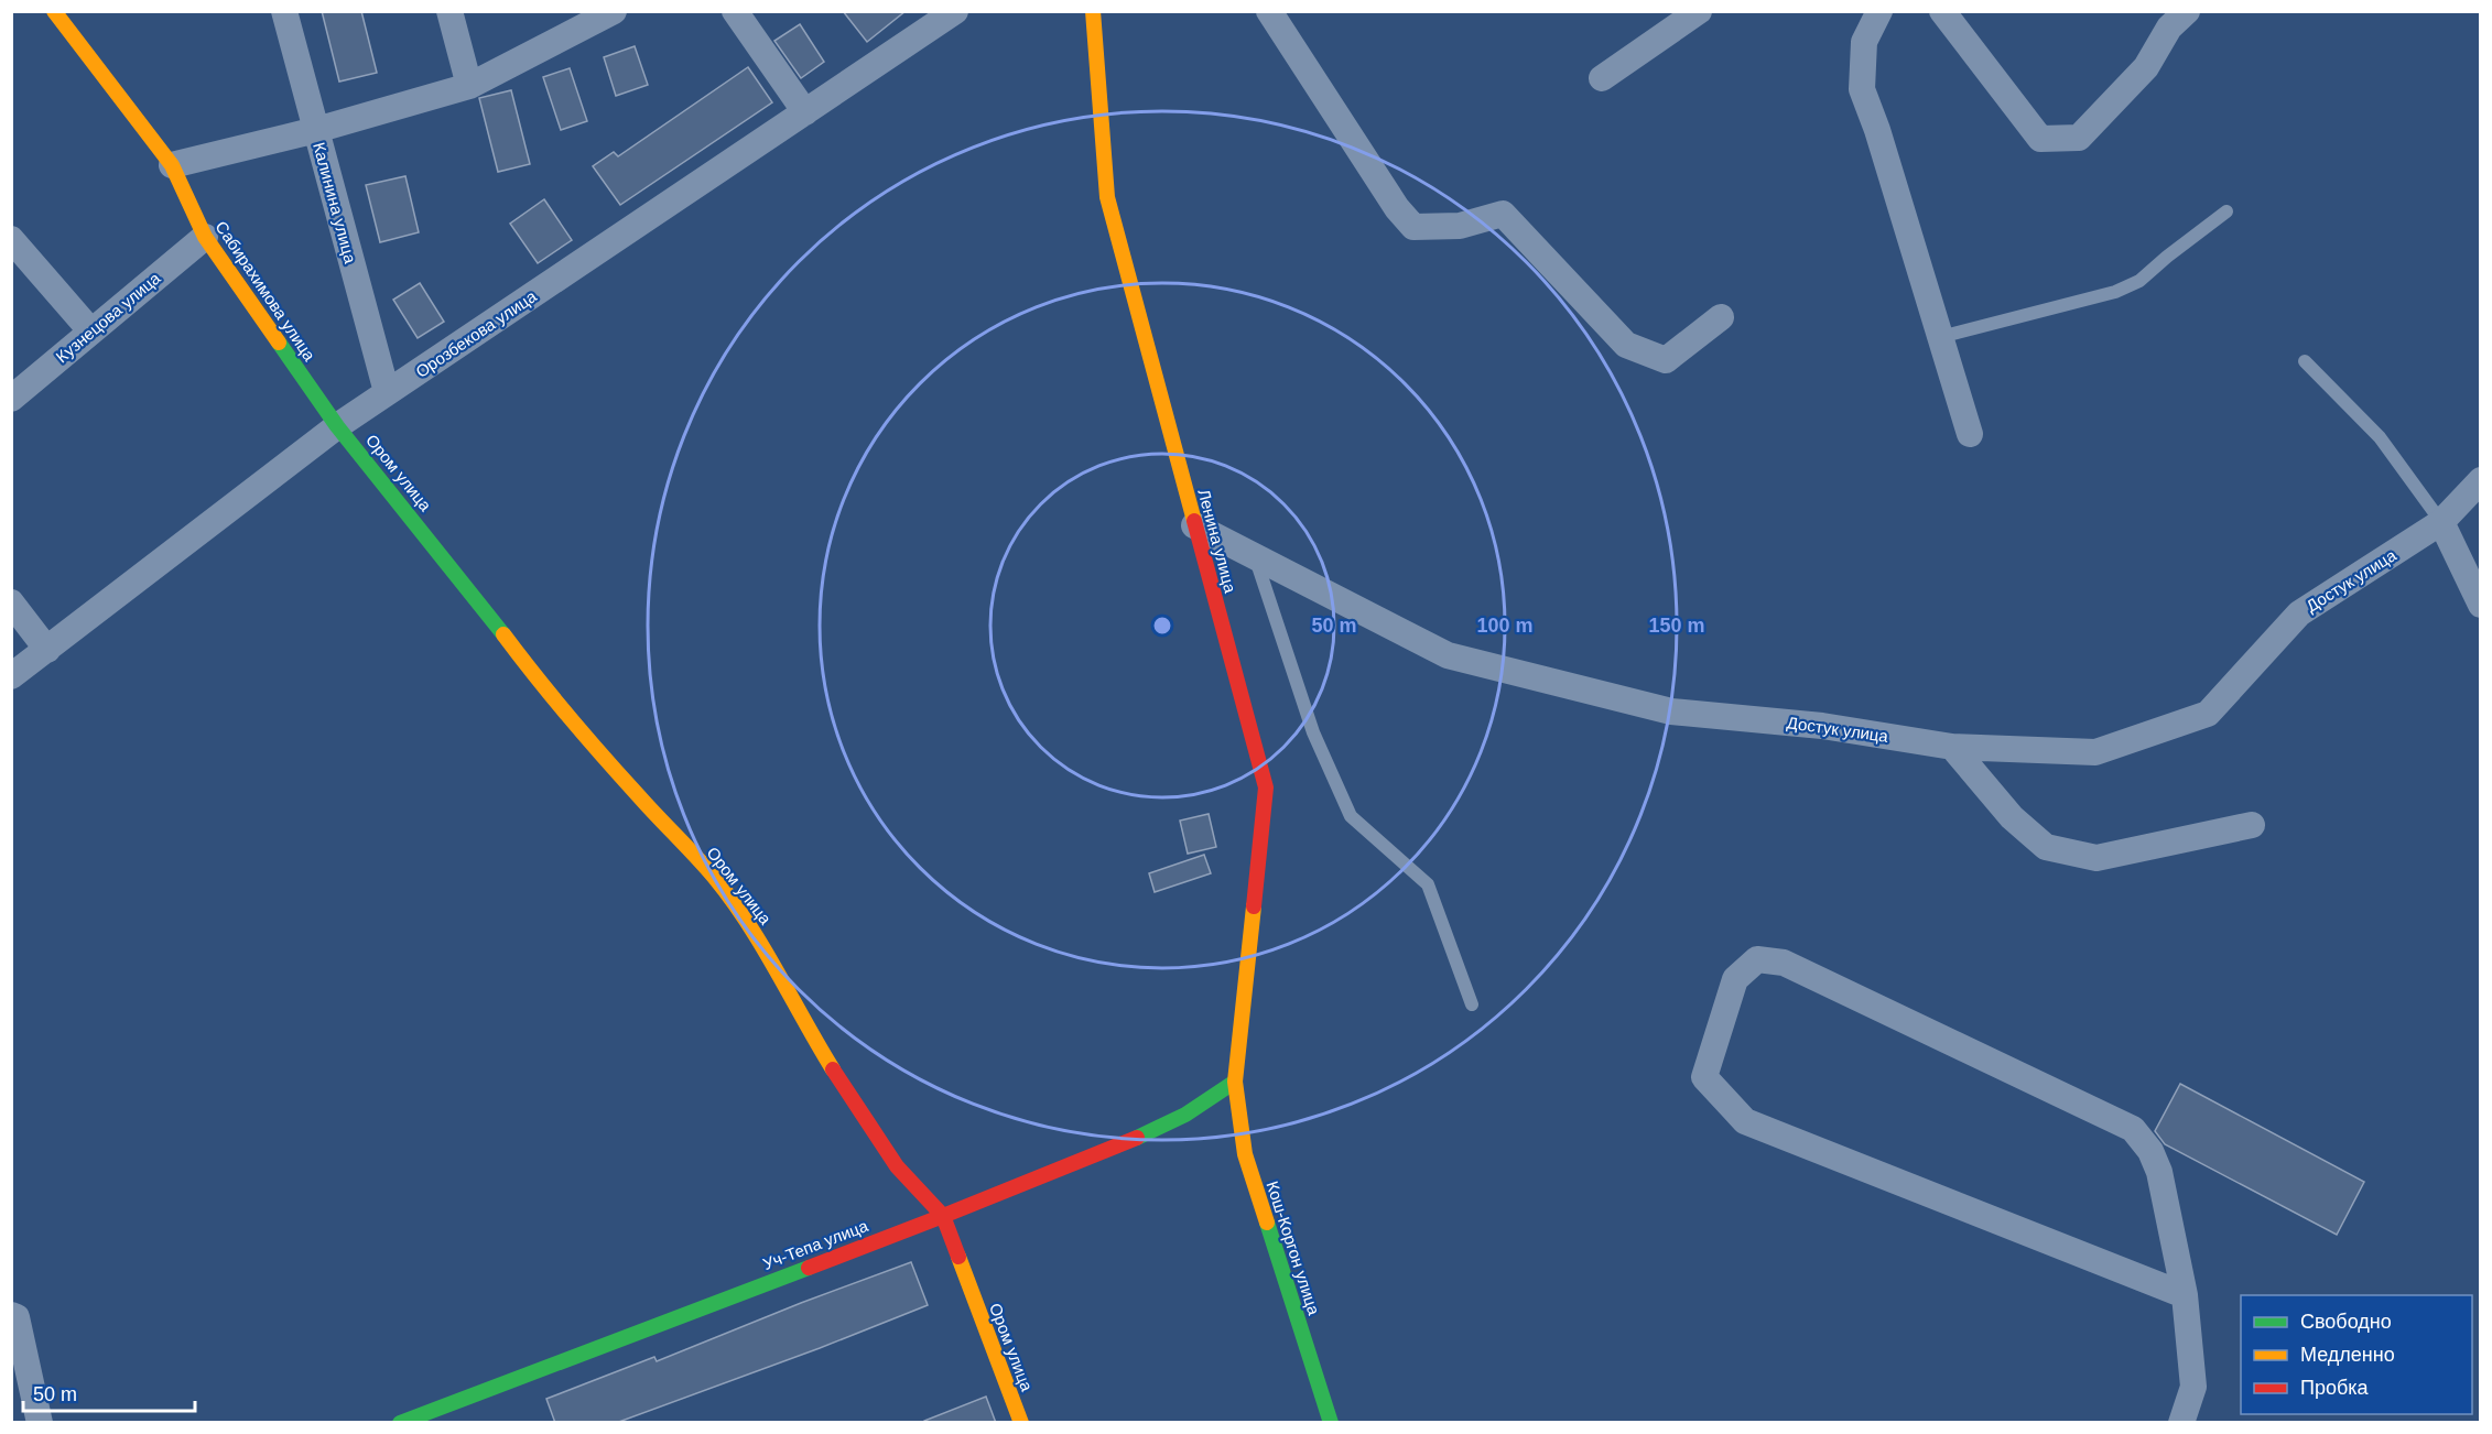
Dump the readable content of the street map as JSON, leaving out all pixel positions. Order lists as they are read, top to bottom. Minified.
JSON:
{"streets":{"street":["Калинина улица","Сабирахимова улица","Кузнецова улица","Орозбекова улица","Ором улица","Ленина улица","Достук улица","Уч-Тепа улица","Кош-Коргон улица"]},"crossings":[["Калинина улица","Орозбекова улица"],["Сабирахимова улица","Кузнецова улица"],["Сабирахимова улица","Орозбекова улица"],["Сабирахимова улица","Ором улица"],["Орозбекова улица","Ором улица"],["Ором улица","Уч-Тепа улица"],["Ленина улица","Достук улица"],["Ленина улица","Уч-Тепа улица"],["Ленина улица","Кош-Коргон улица"],["Уч-Тепа улица","Кош-Коргон улица"]],"legend":["Свободно","Медленно","Пробка"],"scale_bar":"50 m","rings":["50 m","100 m","150 m"]}
